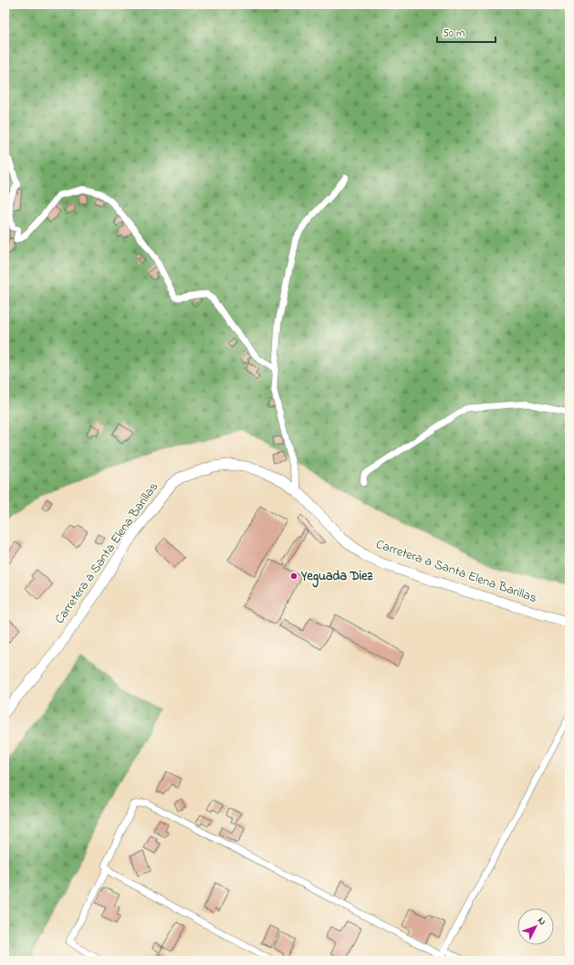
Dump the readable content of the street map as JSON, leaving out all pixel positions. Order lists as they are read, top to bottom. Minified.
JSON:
{"streets":{"main road":["Carretera a Santa Elena Barillas"]},"places":["Yeguada Diez"],"scale_bar":"50 m","north":"top right"}
